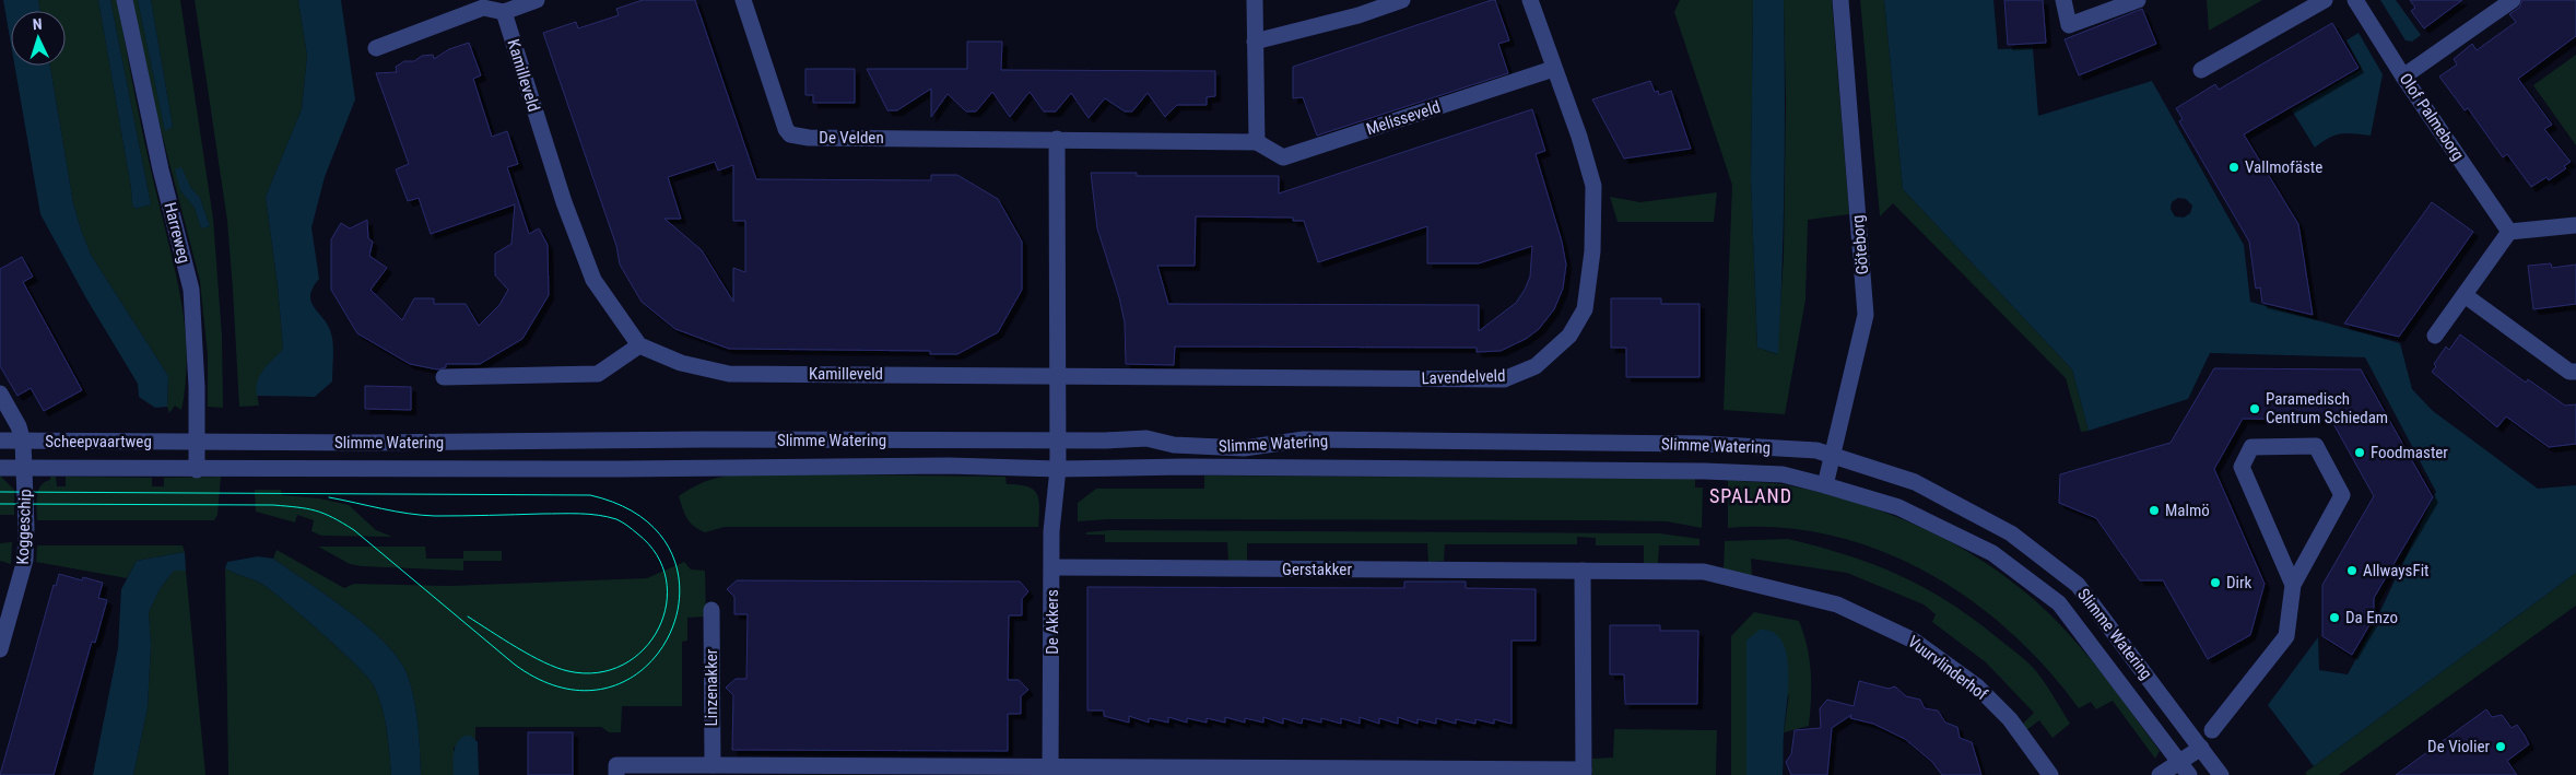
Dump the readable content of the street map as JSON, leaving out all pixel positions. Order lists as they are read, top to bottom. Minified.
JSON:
{"streets":{"street":["Kamilleveld","Olof Palmeborg","Melisseveld","De Velden","Harreweg","Göteborg","Lavendelveld","Slimme Watering","Scheepvaartweg","Koggeschip","Gerstakker","De Akkers","Vuurvlinderhof","Linzenakker"]},"crossings":[["Kamilleveld","Lavendelveld"],["Melisseveld","De Velden"],["Melisseveld","Lavendelveld"],["Harreweg","Slimme Watering"],["Harreweg","Scheepvaartweg"],["Göteborg","Slimme Watering"],["Slimme Watering","Scheepvaartweg"],["Slimme Watering","De Akkers"],["Scheepvaartweg","Koggeschip"],["Gerstakker","De Akkers"],["Gerstakker","Vuurvlinderhof"]],"districts":["SPALAND"],"places":["Vallmofäste","Paramedisch Centrum Schiedam","Foodmaster","Malmö","AllwaysFit","Dirk","Da Enzo","De Violier"],"north":"top"}
